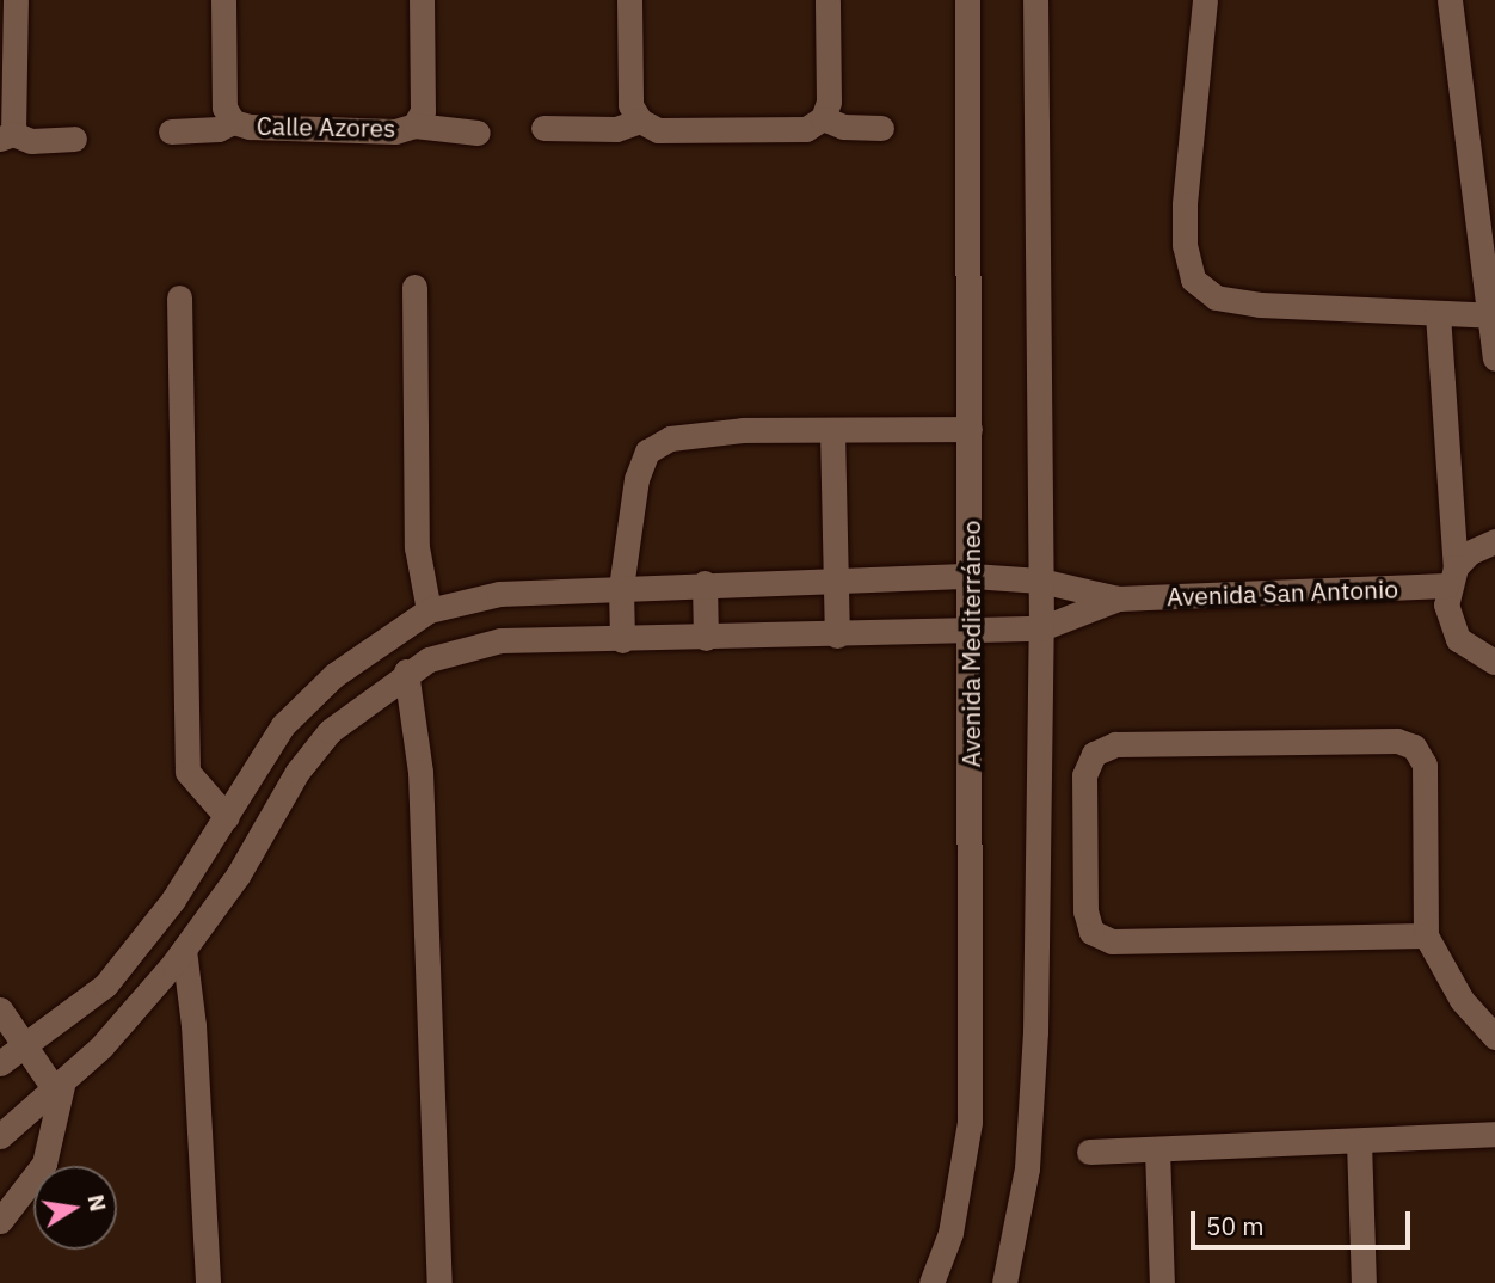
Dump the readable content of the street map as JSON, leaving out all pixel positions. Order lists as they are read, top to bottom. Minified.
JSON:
{"streets":{"street":["Calle Azores","Avenida San Antonio","Avenida Mediterráneo"]},"crossings":[["Avenida San Antonio","Avenida Mediterráneo"]],"scale_bar":"50 m","north":"right"}
